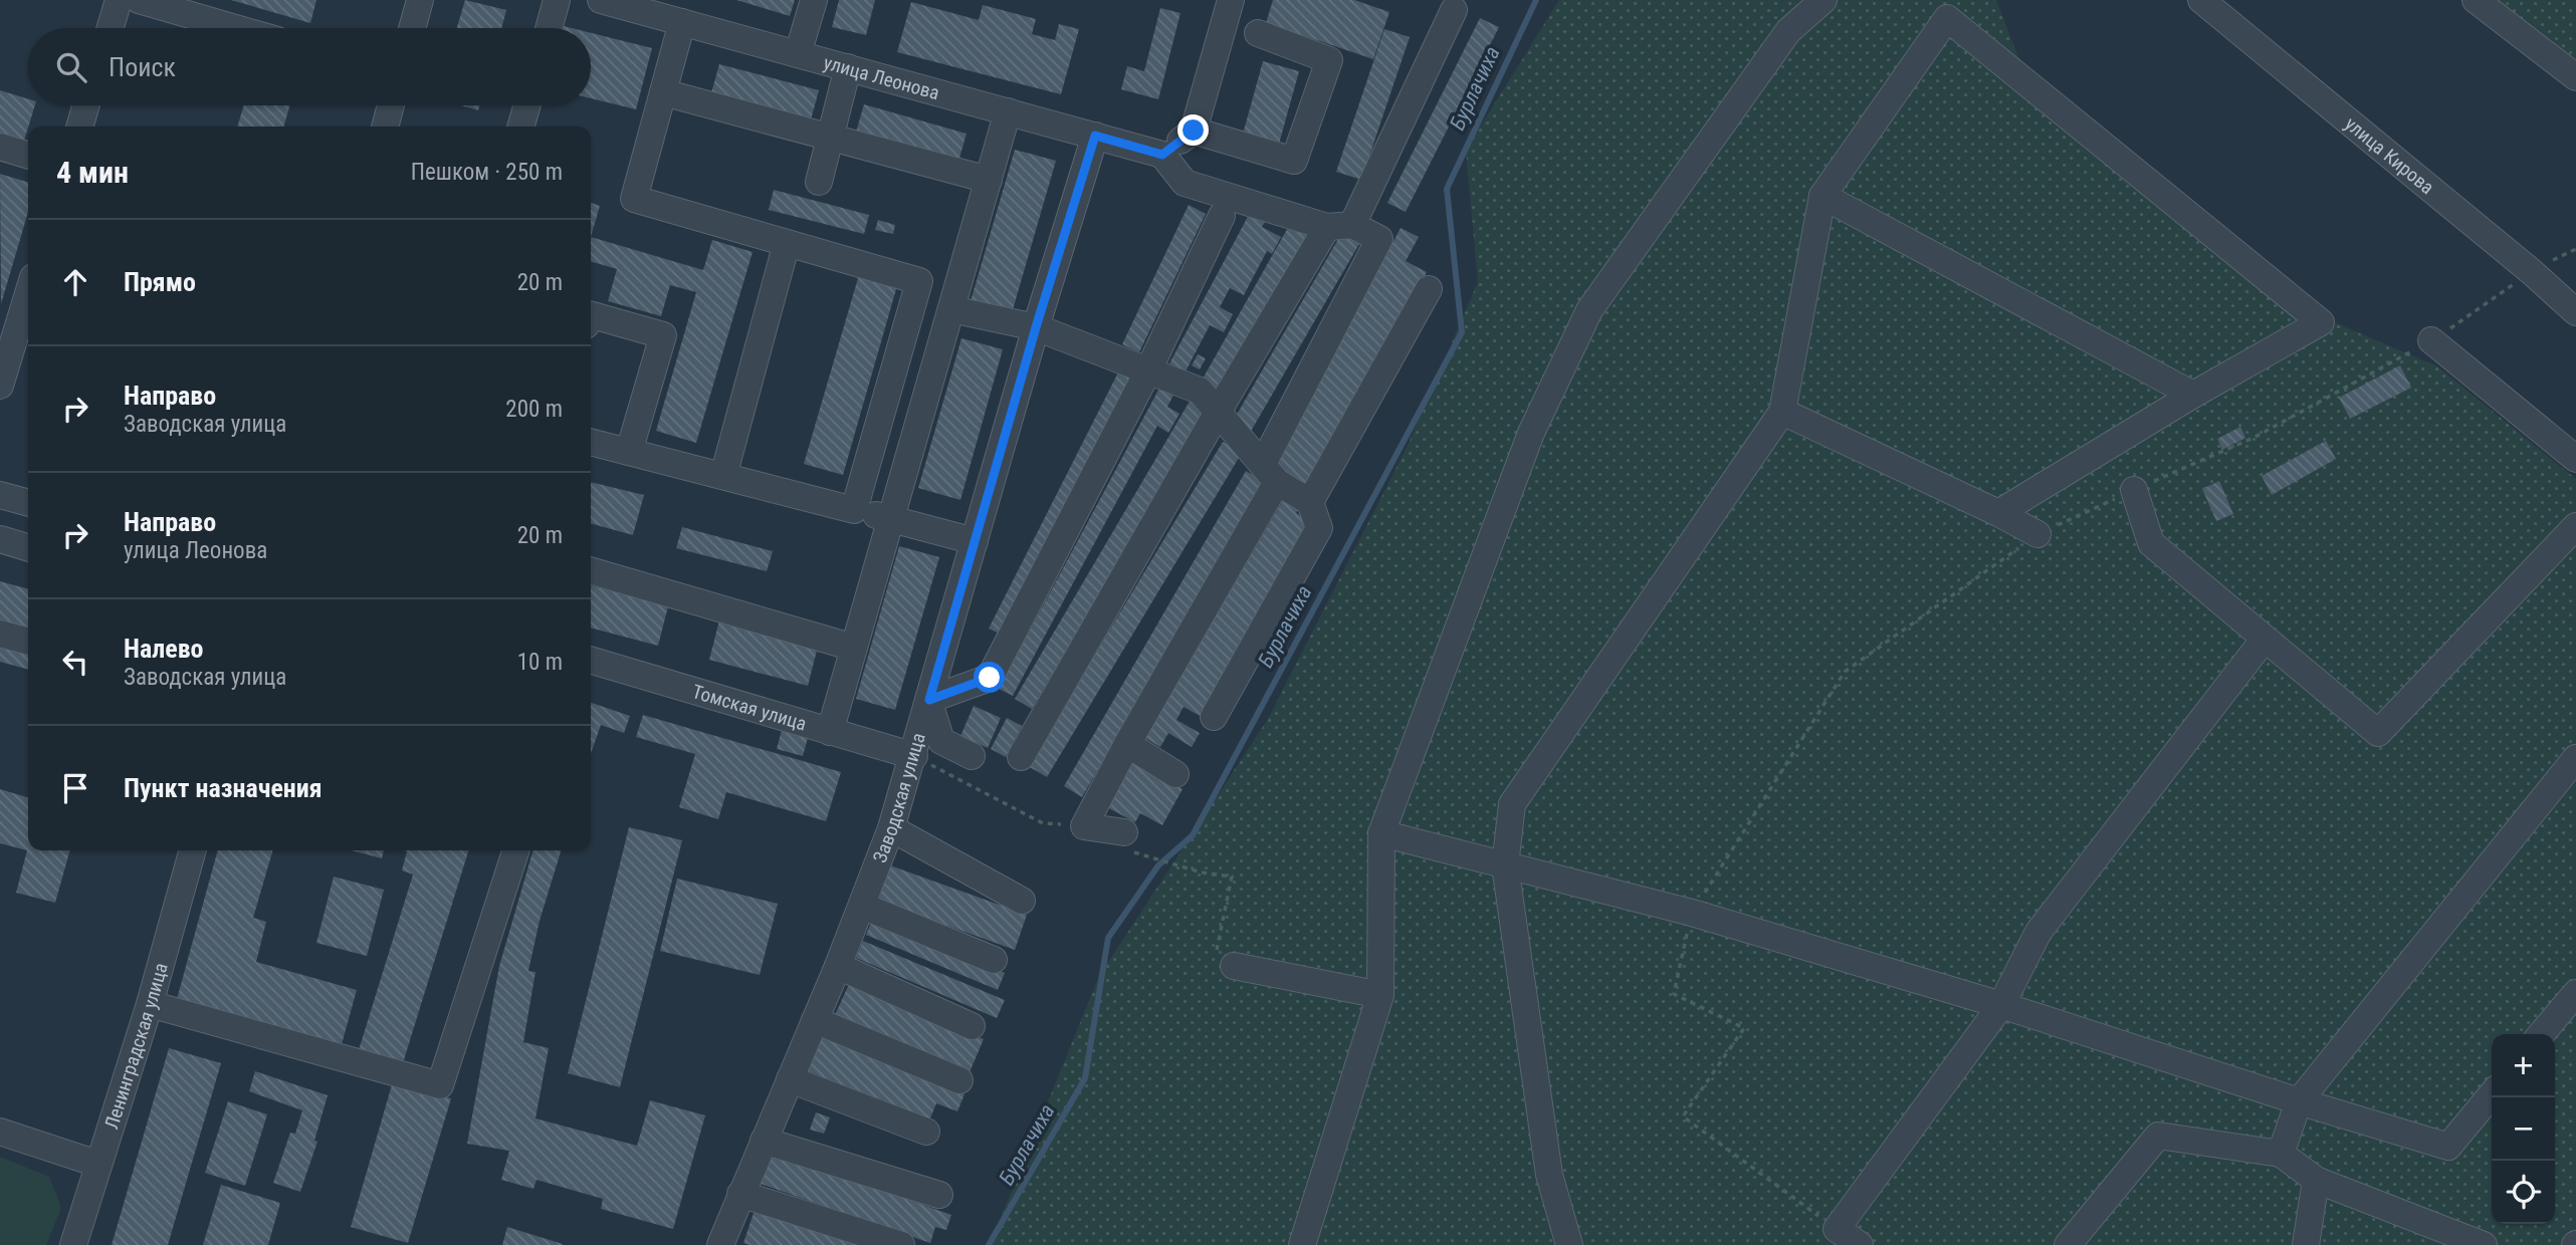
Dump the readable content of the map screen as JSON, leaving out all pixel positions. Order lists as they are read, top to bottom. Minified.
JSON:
{"streets":{"street":["улица Леонова","улица Кирова","Томская улица","Заводская улица","Ленинградская улица"]},"crossings":[["улица Леонова","Заводская улица"],["Томская улица","Заводская улица"]],"water":["Бурлачиха"],"page":{"search":"Поиск","heading":["4 мин","Пешком · 250 m"],"list":[["Прямо","20 m"],["Направо","Заводская улица","200 m"],["Направо","улица Леонова","20 m"],["Налево","Заводская улица","10 m"],"Пункт назначения"],"map_buttons":["+","−"]}}
